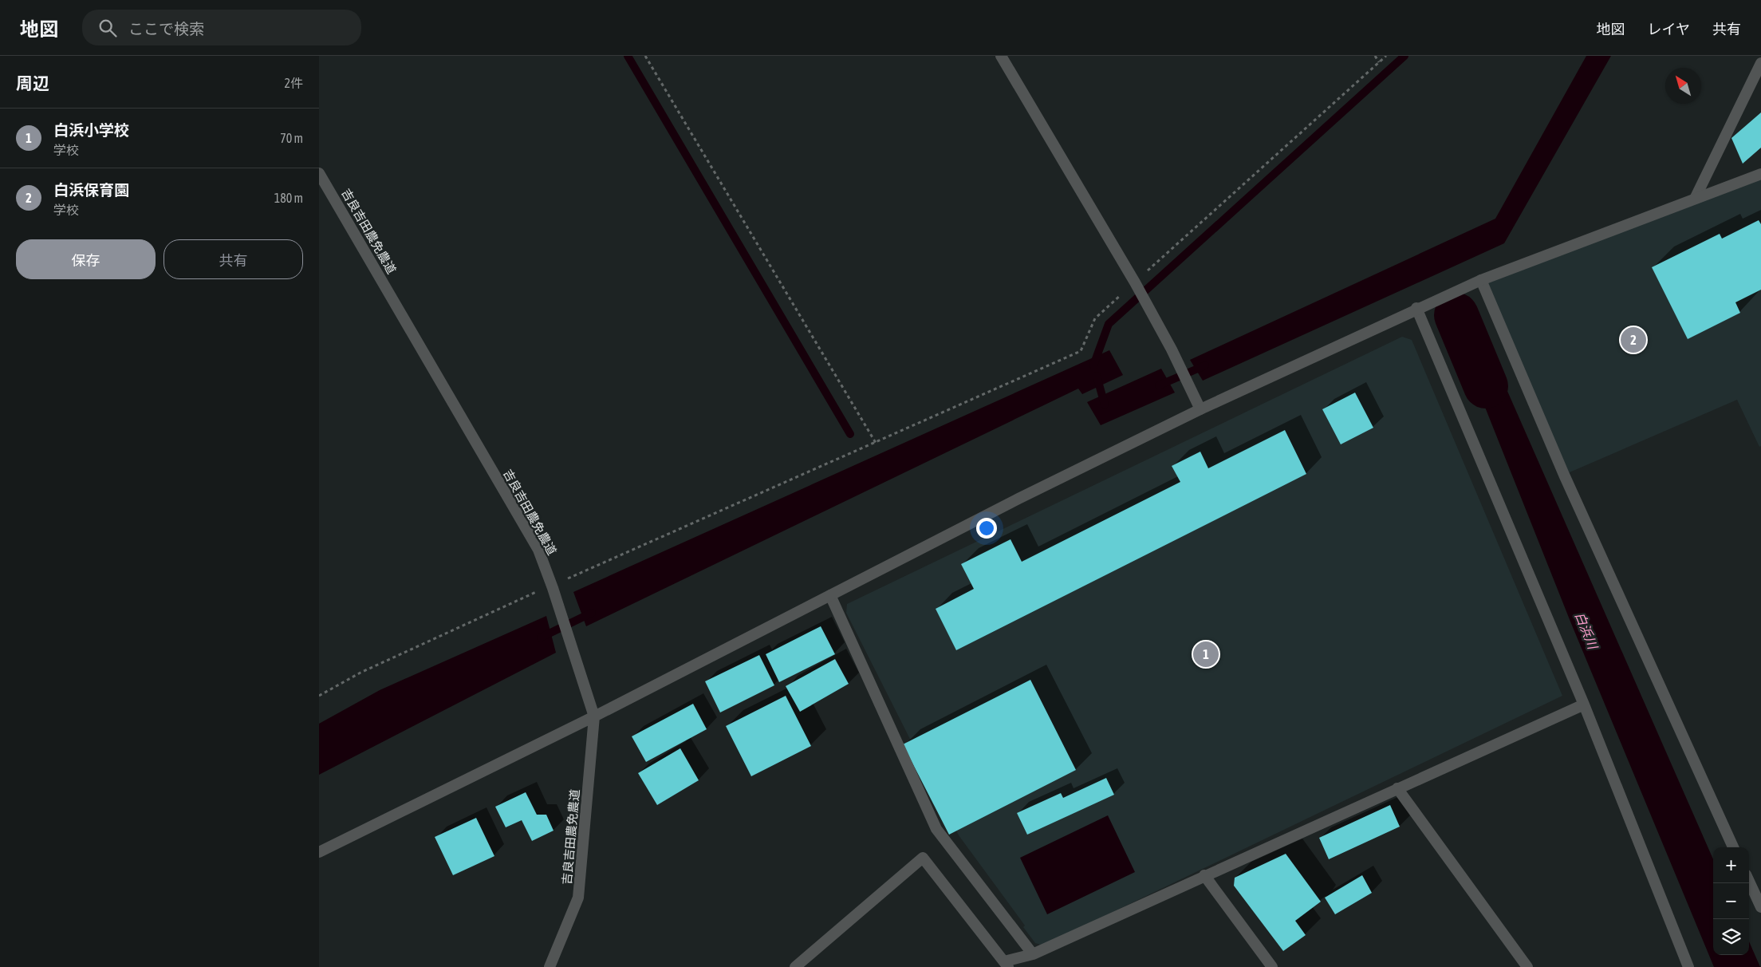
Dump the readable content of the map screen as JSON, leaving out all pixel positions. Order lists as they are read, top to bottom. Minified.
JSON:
{"streets":{"street":["吉良吉田農免農道"]},"water":["白浜川"],"north":"top left","page":{"header":"地図","search":"ここで検索","nav":["地図","レイヤ","共有"],"heading":["周辺","2件"],"list":[{"mark":"1","name":"白浜小学校","note":"学校","value":"70 m"},{"mark":"2","name":"白浜保育園","note":"学校","value":"180 m"}],"buttons":["保存","共有"],"pins":["2","1"],"map_buttons":["+","−"]}}
